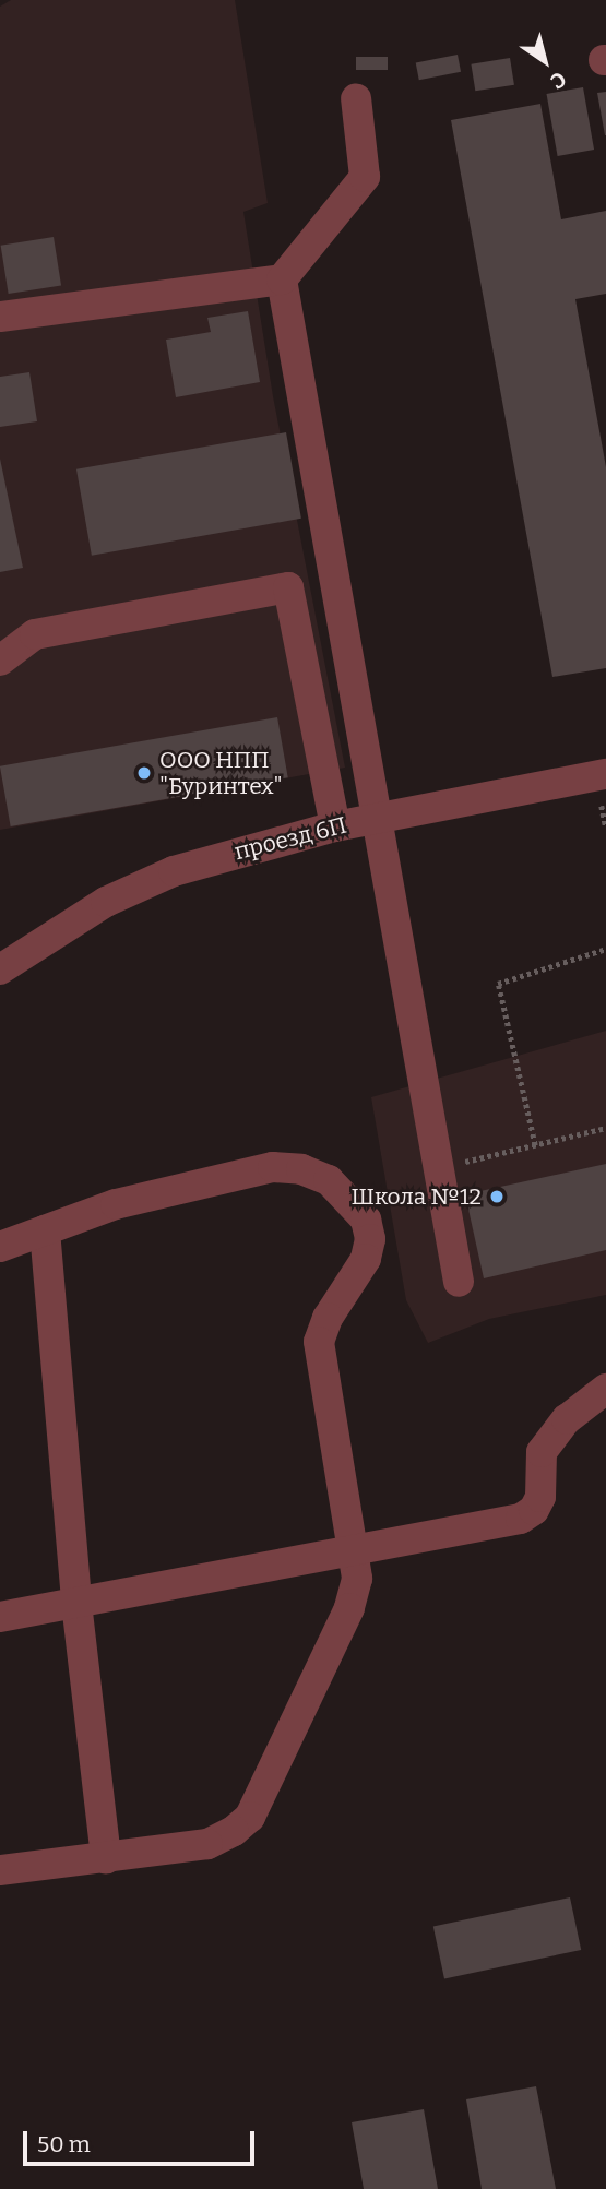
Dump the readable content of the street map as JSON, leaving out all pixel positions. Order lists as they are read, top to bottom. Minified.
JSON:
{"streets":{"street":["проезд 6П"]},"places":["ООО НПП \"Буринтех\"","Школа №12"],"scale_bar":"50 m","north":"bottom right"}
